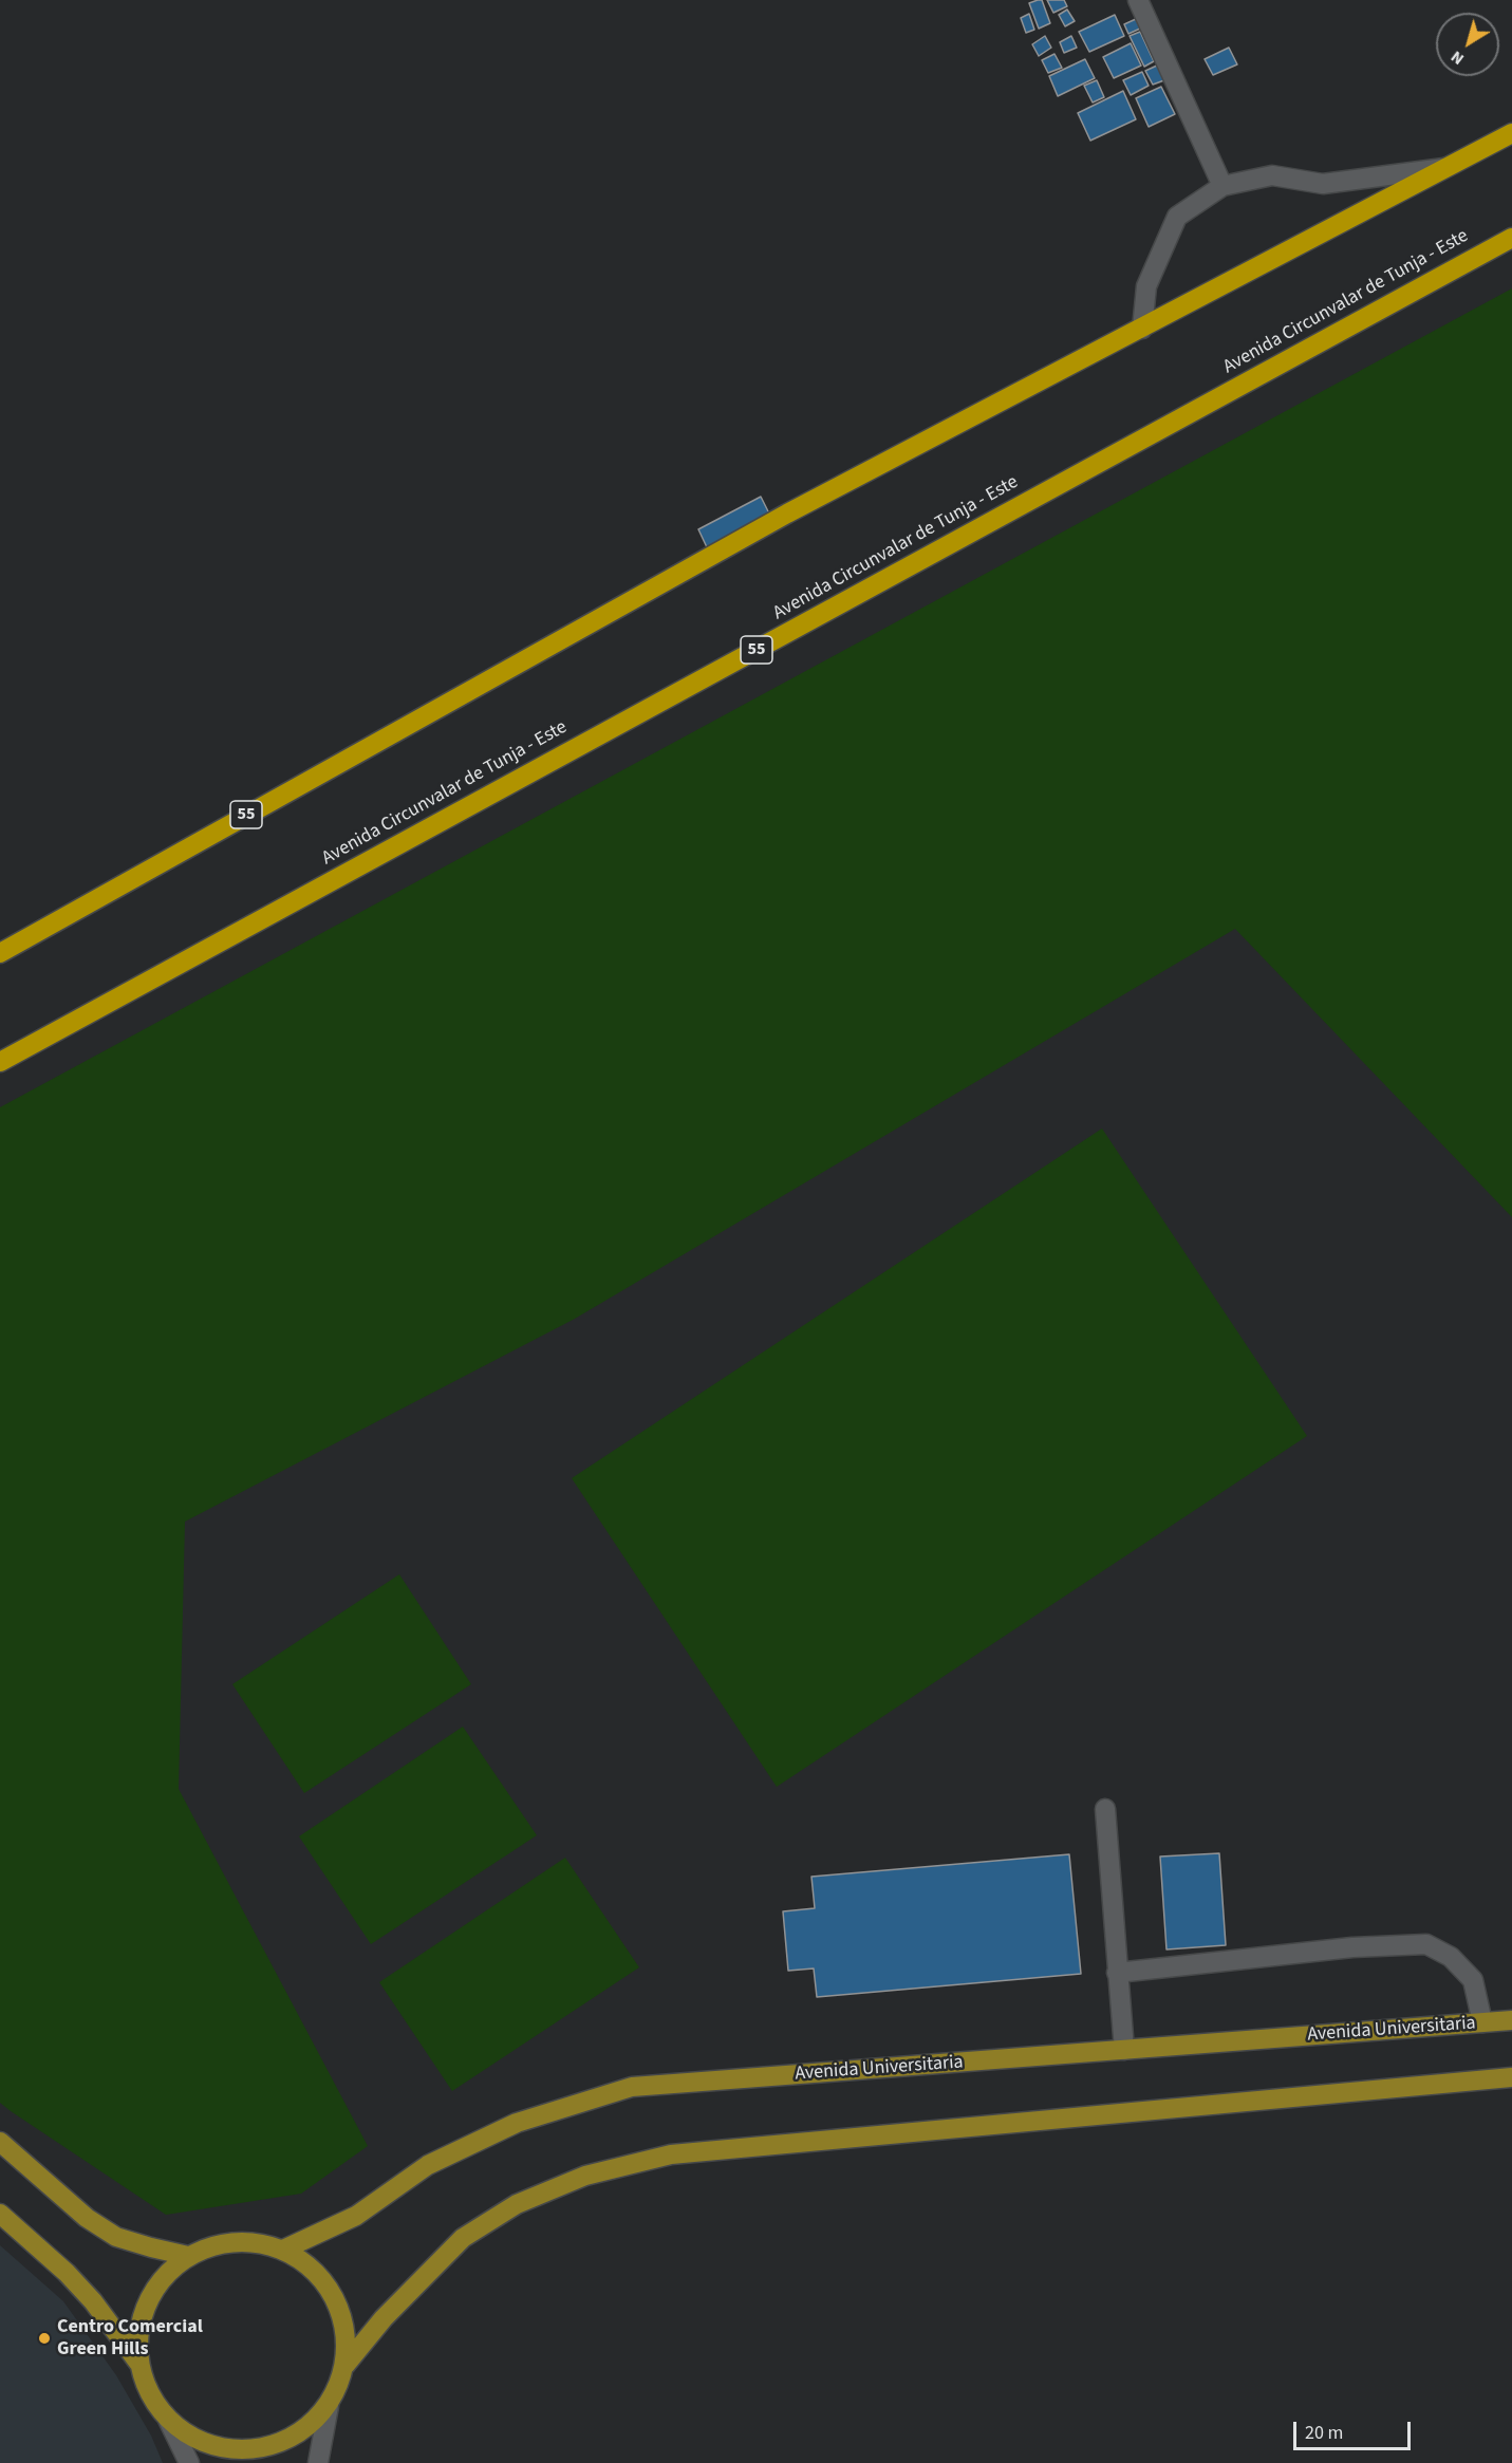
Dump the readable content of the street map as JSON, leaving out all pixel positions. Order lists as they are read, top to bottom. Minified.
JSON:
{"streets":{"highway":["Avenida Circunvalar de Tunja - Este","55"],"main road":["Avenida Universitaria"]},"places":["Centro Comercial Green Hills"],"scale_bar":"20 m","north":"bottom left"}
